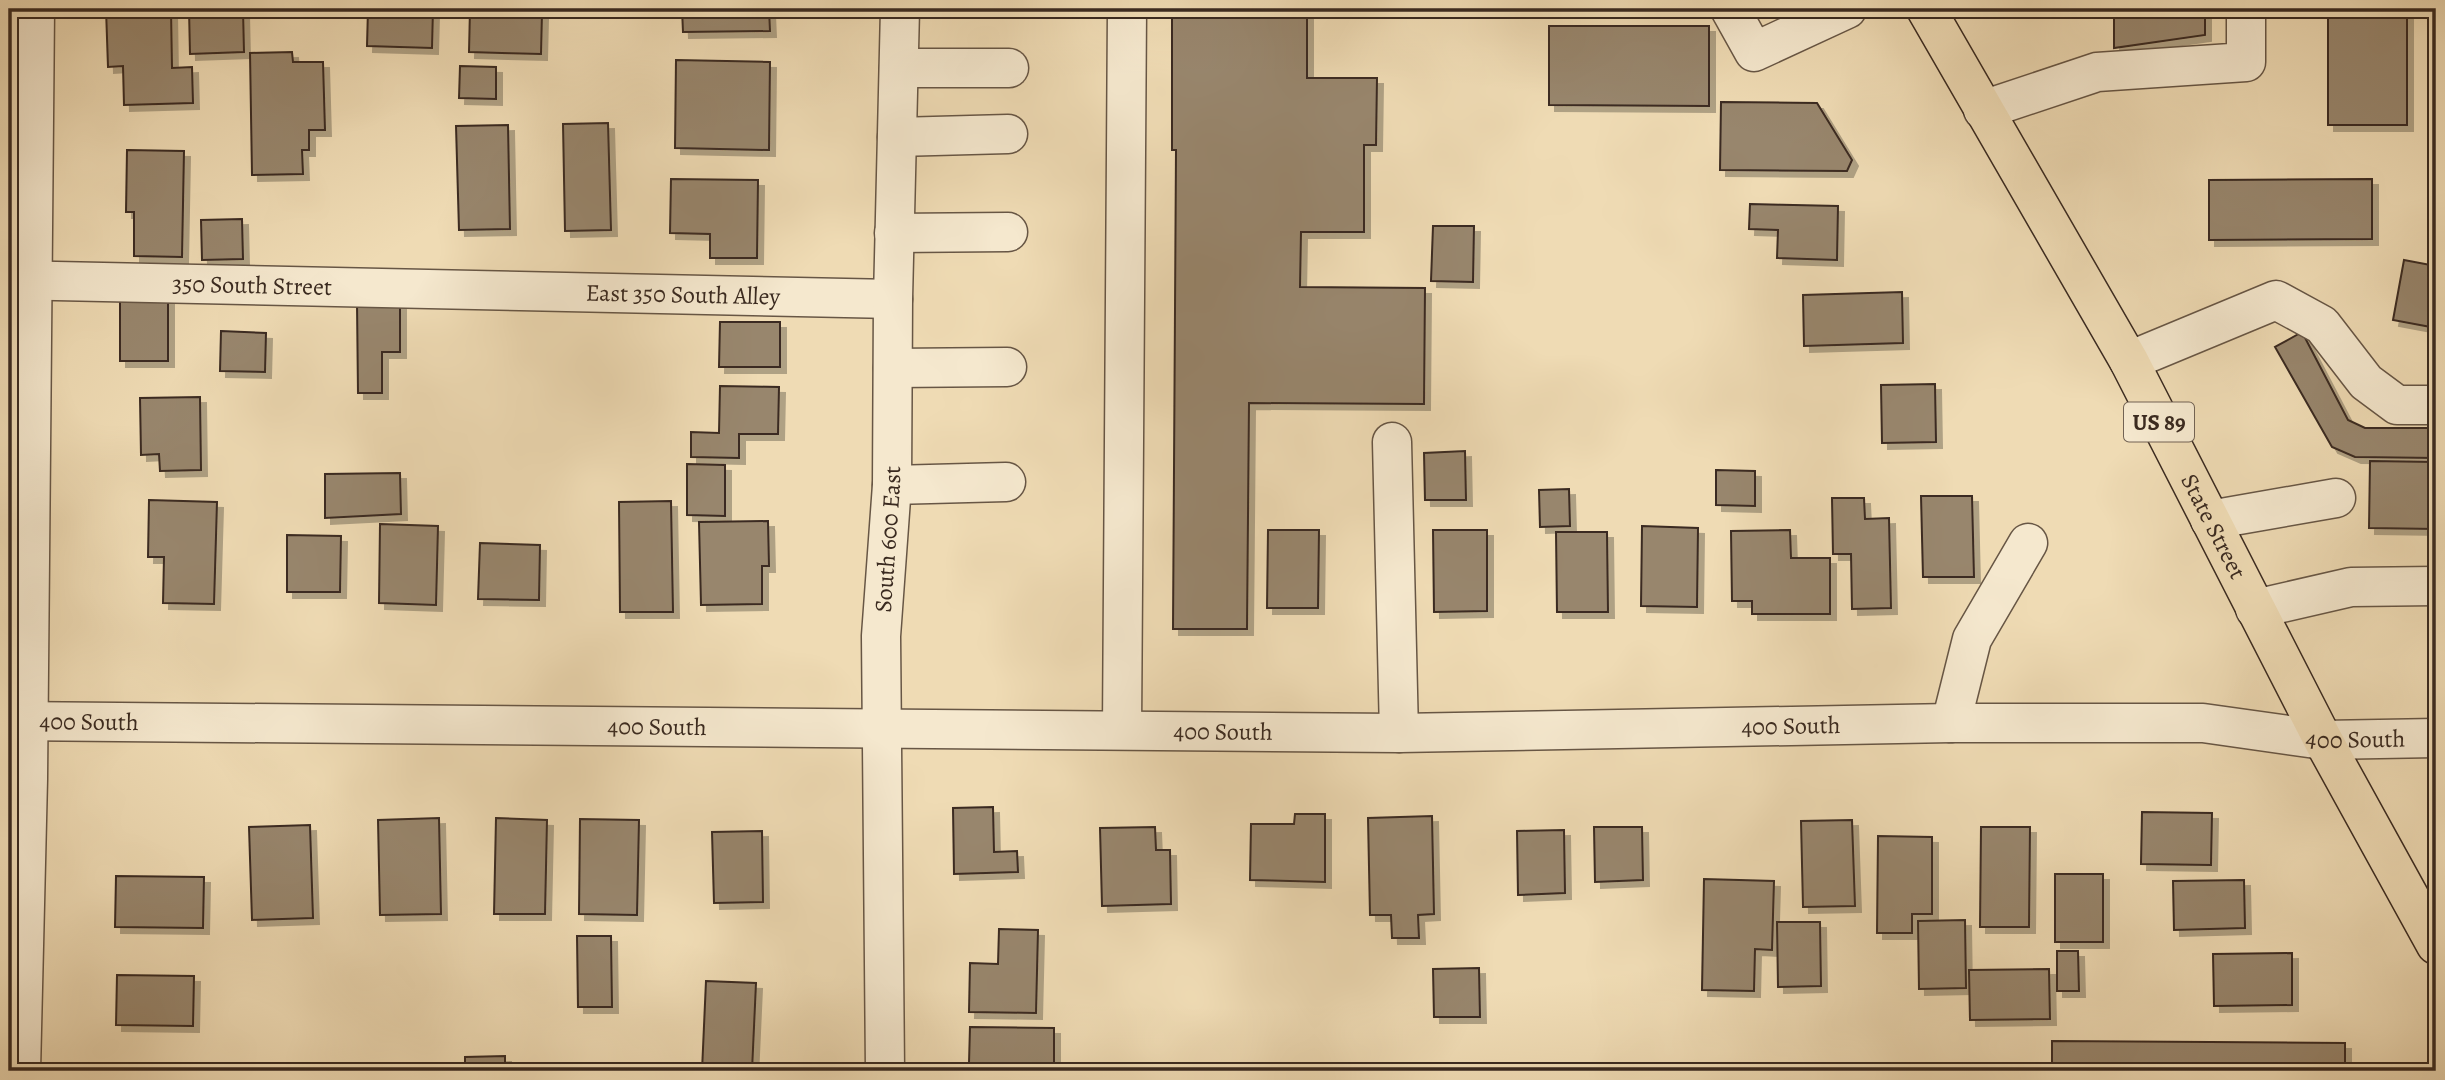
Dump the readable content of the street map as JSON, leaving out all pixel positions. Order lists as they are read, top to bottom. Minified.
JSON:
{"streets":{"main road":["US 89","State Street"],"street":["350 South Street","East 350 South Alley","South 600 East","400 South"]},"crossings":[["350 South Street","East 350 South Alley"],["East 350 South Alley","South 600 East"],["US 89","State Street"],["State Street","400 South"],["South 600 East","400 South"]]}
